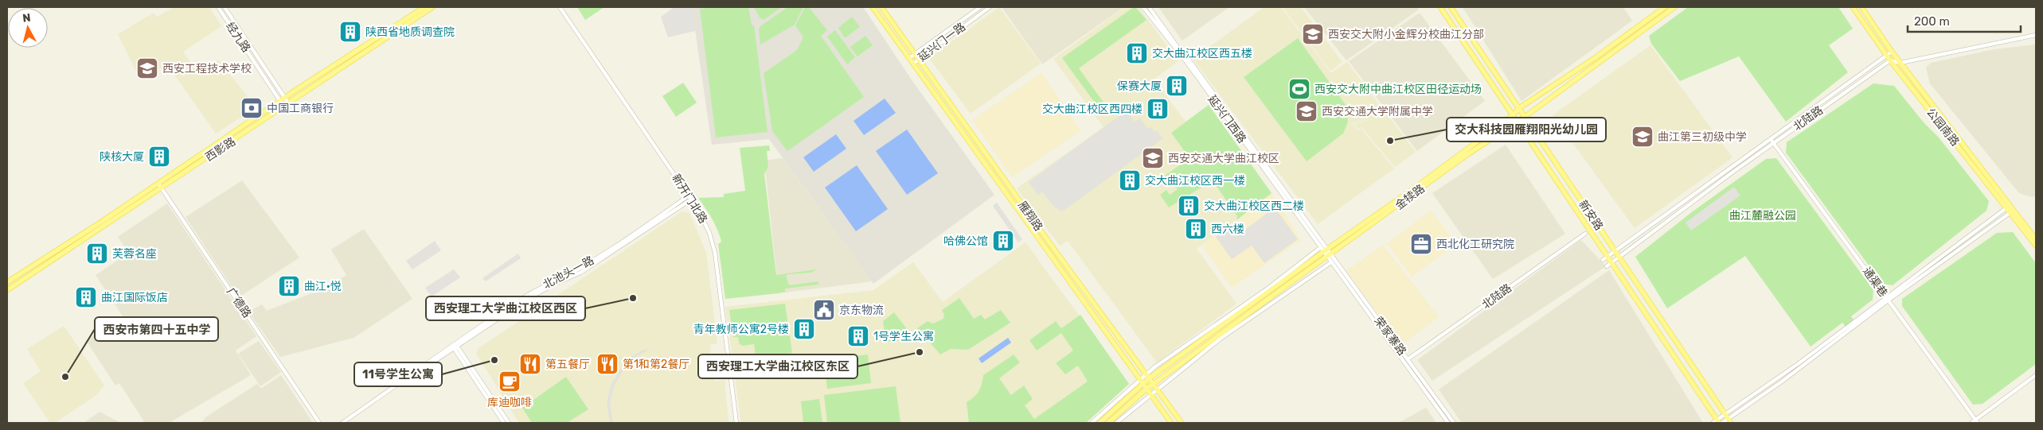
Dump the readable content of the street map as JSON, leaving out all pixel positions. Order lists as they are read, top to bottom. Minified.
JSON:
{"streets":{"main road":["公园南路","西影路","金犊路","新安路","雁翔路"],"street":["经九路","延兴门一路","北陆路","延兴门西路","新开门北路","北池头一路","通渠巷","广德路","荣家寨路"]},"crossings":[["经九路","西影路"],["延兴门一路","雁翔路"],["北陆路","公园南路"],["北陆路","新安路"],["北陆路","通渠巷"],["北陆路","荣家寨路"],["延兴门西路","金犊路"],["延兴门西路","荣家寨路"],["西影路","广德路"],["金犊路","新安路"],["金犊路","雁翔路"],["金犊路","荣家寨路"],["新开门北路","北池头一路"]],"parks":["曲江麓融公园"],"places":{"building":["陕西省地质调查院","交大曲江校区西五楼","保赛大厦","交大曲江校区西四楼","陕核大厦","交大曲江校区西一楼","交大曲江校区西二楼","西六楼","哈佛公馆","芙蓉名座","曲江·悦","曲江国际饭店","青年教师公寓2号楼","1号学生公寓"],"school or university":["西安交大附小金辉分校曲江分部","西安工程技术学校","西安交通大学附属中学","曲江第三初级中学","西安交通大学曲江校区"],"sports":["西安交大附中曲江校区田径运动场"],"bank":["中国工商银行"],"other":["交大科技园雁翔阳光幼儿园","西安理工大学曲江校区西区","西安理工大学曲江校区东区","11号学生公寓","西安市第四十五中学"],"office":["西北化工研究院"],"public building":["京东物流"],"restaurant":["第五餐厅","第1和第2餐厅"],"cafe":["库迪咖啡"]},"scale_bar":"200 m","north":"top"}
